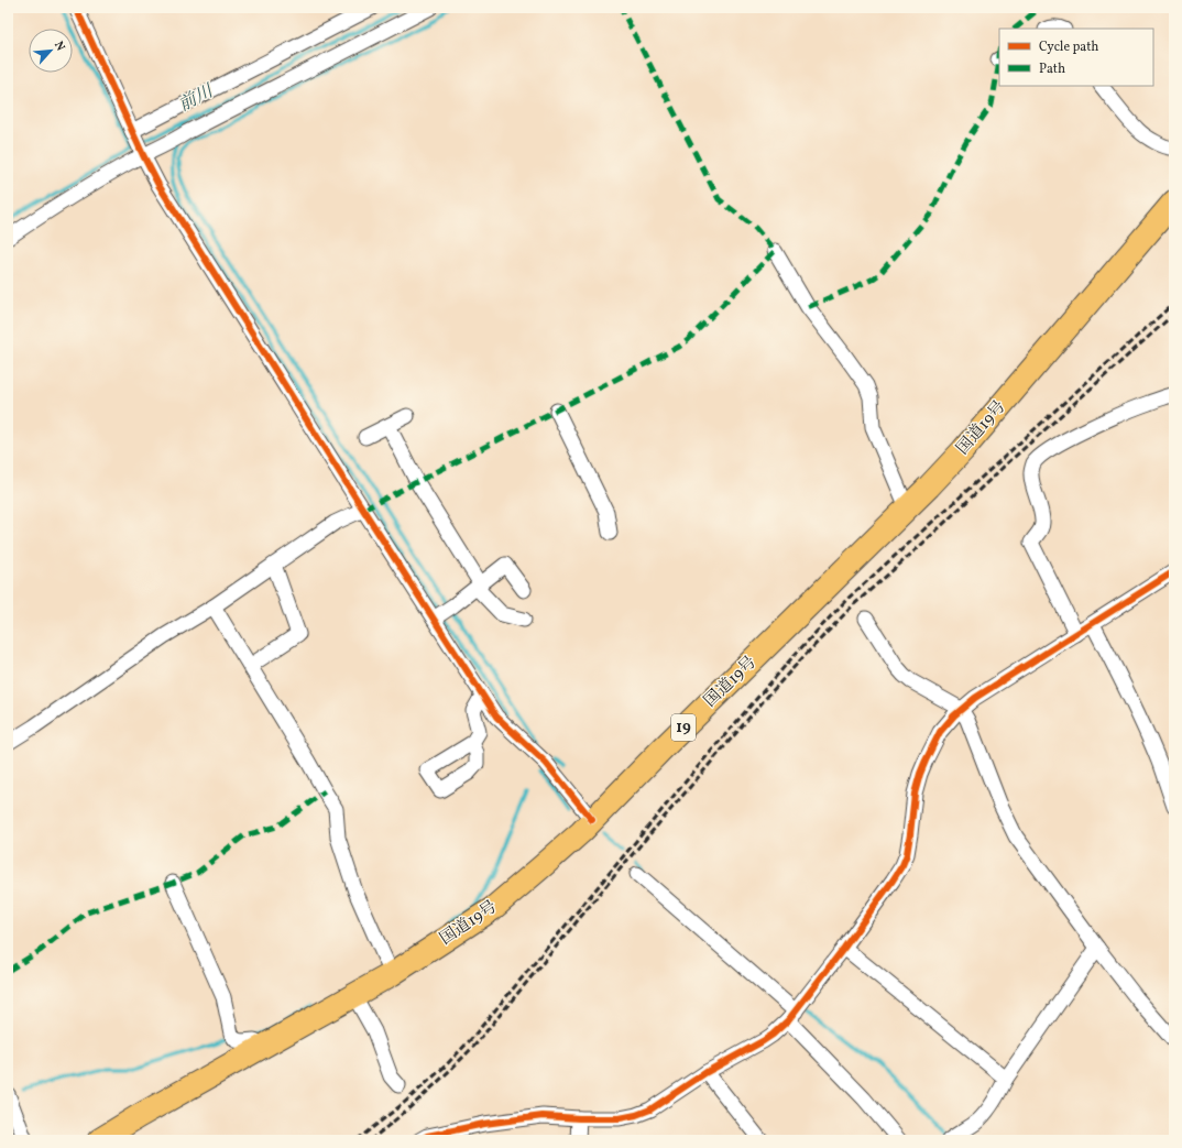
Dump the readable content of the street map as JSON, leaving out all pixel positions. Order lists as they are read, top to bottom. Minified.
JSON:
{"streets":{"highway":["国道19号","19"]},"water":["前川"],"legend":["Cycle path","Path"],"north":"top right"}
